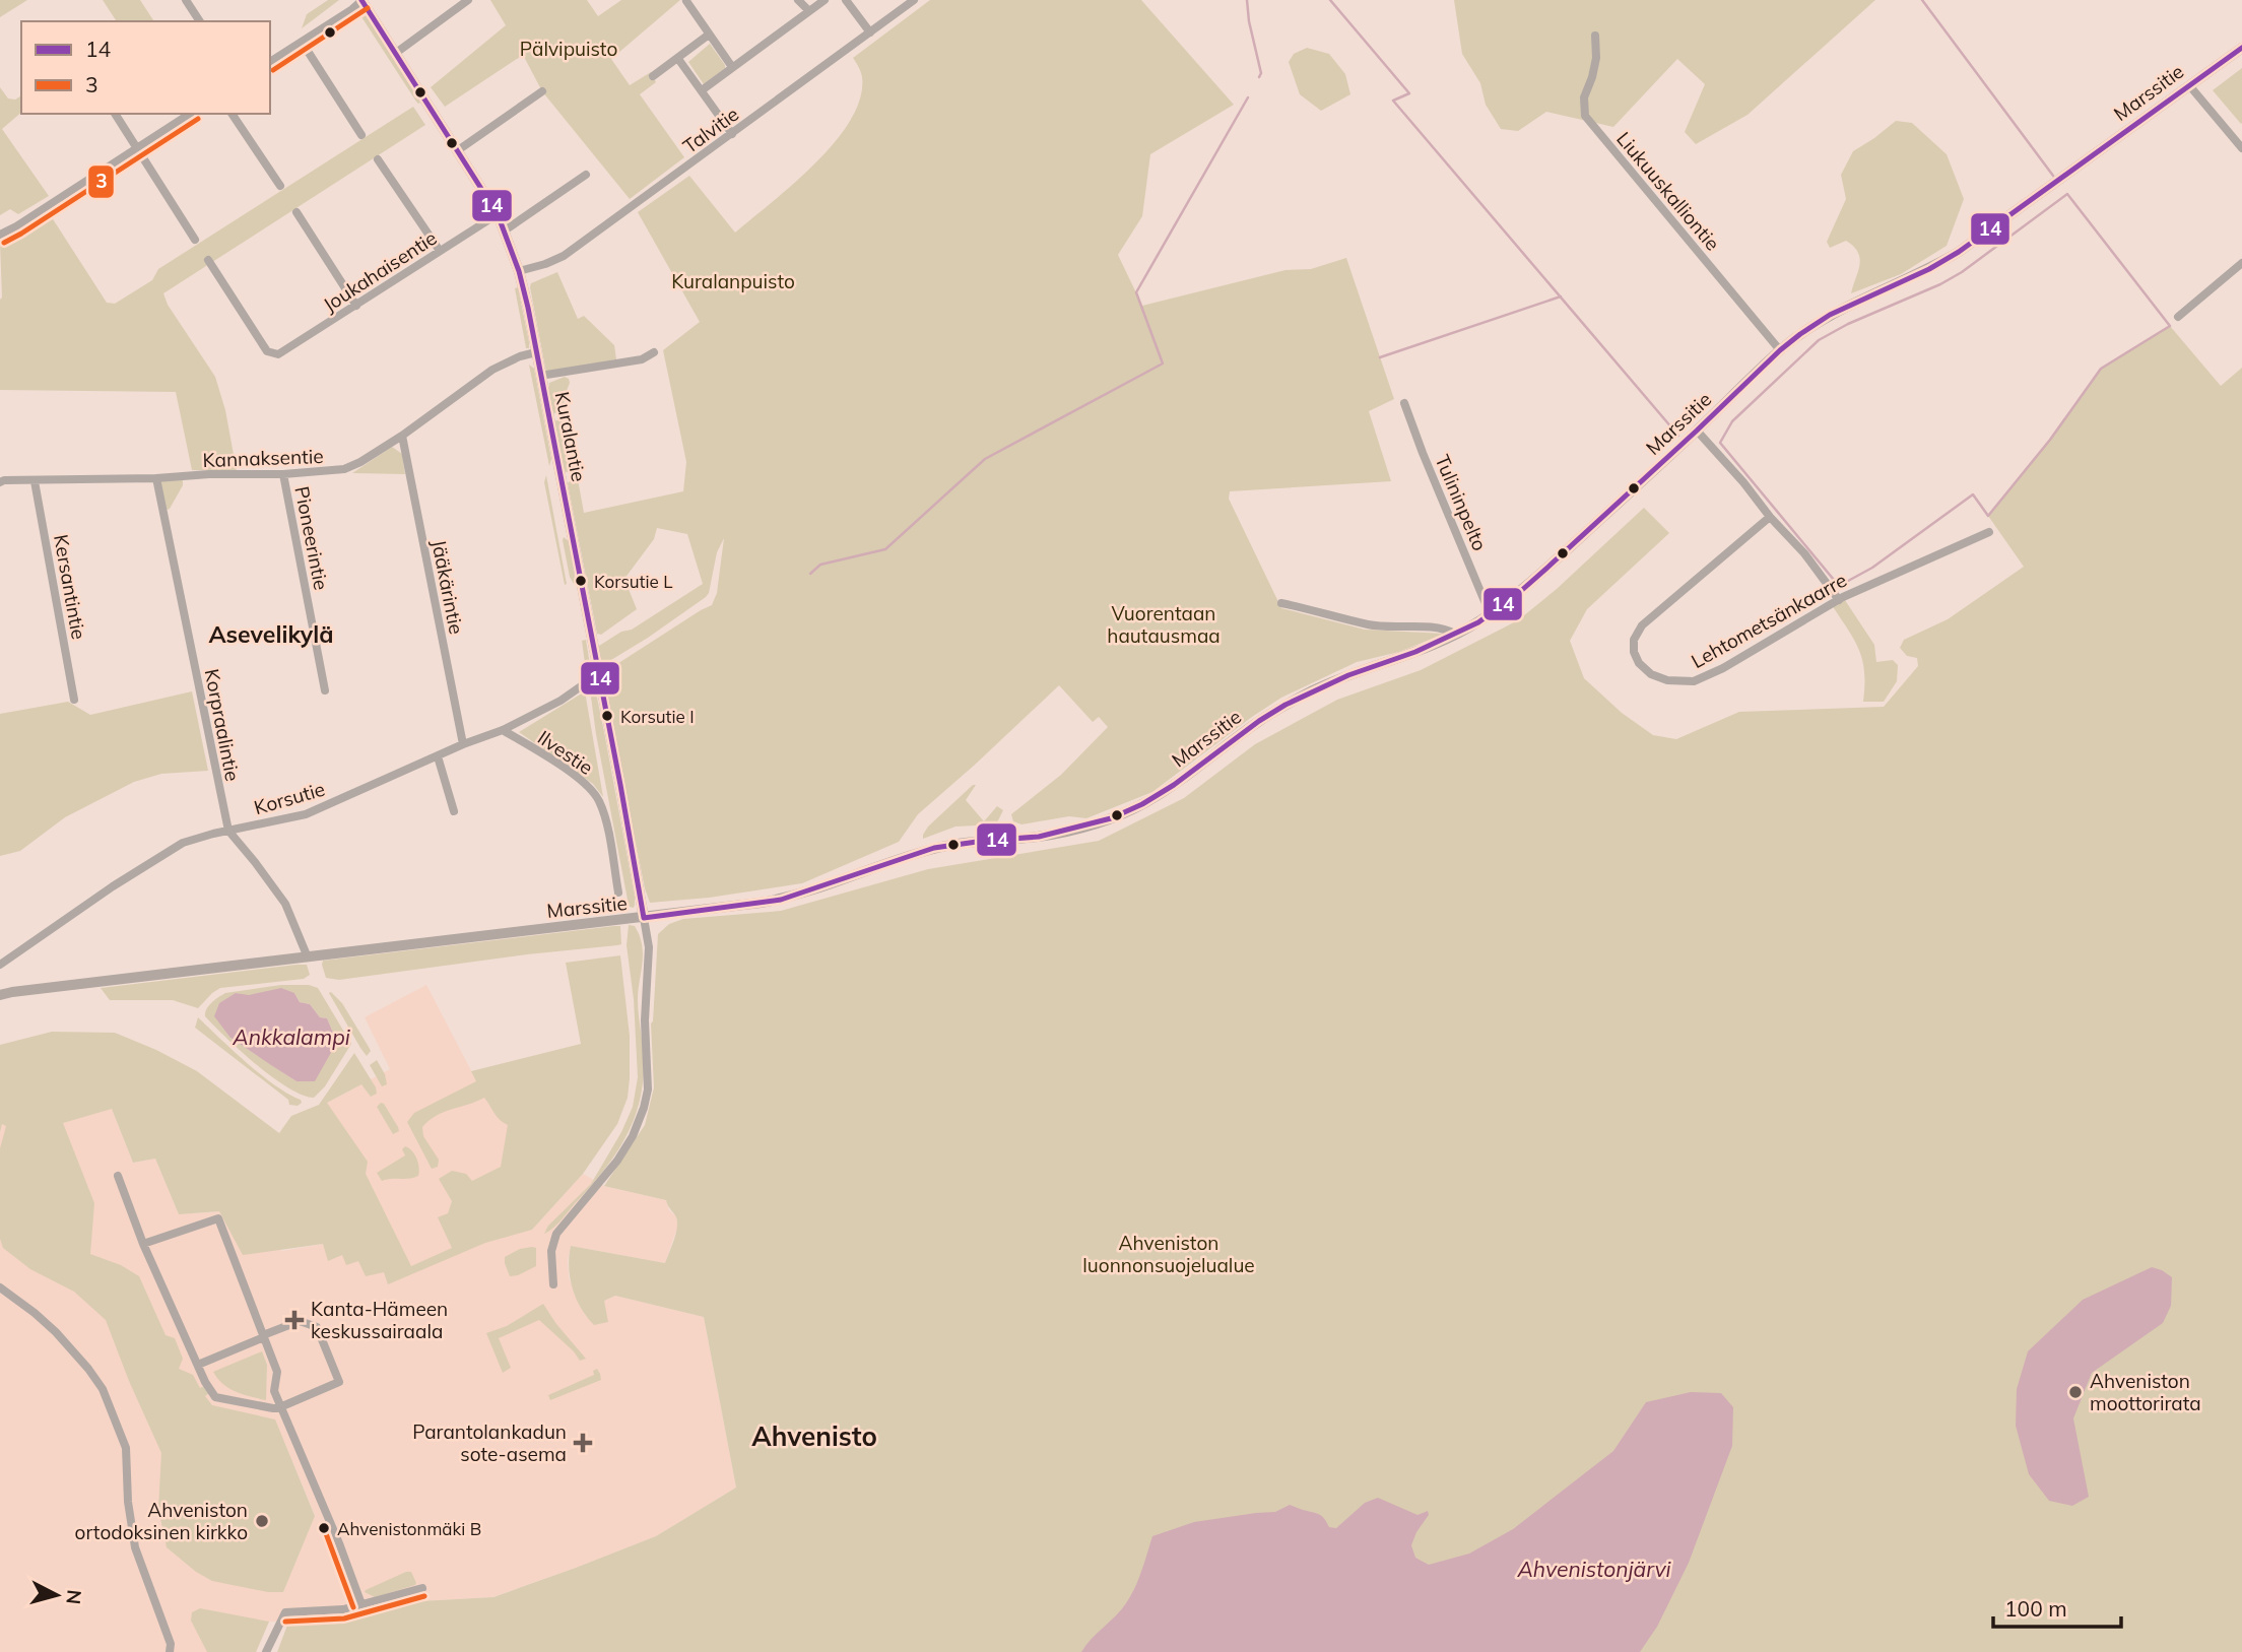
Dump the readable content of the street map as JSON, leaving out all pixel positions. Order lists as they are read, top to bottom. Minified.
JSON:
{"streets":{"main road":["Marssitie","Kuralantie"],"street":["Talvitie","Liukuuskalliontie","Joukahaisentie","Kannaksentie","Tulininpelto","Pioneerintie","Kersantintie","Jääkärintie","Lehtometsänkaarre","Korpraalintie","Ilvestie","Korsutie"]},"crossings":[["Marssitie","Liukuuskalliontie"],["Marssitie","Kuralantie"],["Marssitie","Tulininpelto"],["Marssitie","Korpraalintie"],["Talvitie","Kuralantie"],["Joukahaisentie","Kuralantie"],["Kuralantie","Kannaksentie"],["Kuralantie","Korsutie"],["Kannaksentie","Pioneerintie"],["Kannaksentie","Kersantintie"],["Kannaksentie","Jääkärintie"],["Kannaksentie","Korpraalintie"],["Jääkärintie","Korsutie"],["Korpraalintie","Korsutie"],["Ilvestie","Korsutie"]],"districts":["Asevelikylä","Ahvenisto"],"water":["Ankkalampi","Ahvenistonjärvi"],"parks":["Pälvipuisto","Kuralanpuisto","Vuorentaan hautausmaa","Ahveniston luonnonsuojelualue"],"places":{"other":["Korsutie L","Korsutie I","Ahveniston moottorirata","Ahveniston ortodoksinen kirkko","Ahvenistonmäki B"],"health":["Kanta-Hämeen keskussairaala","Parantolankadun sote-asema"]},"lines":["transit line 14","transit line 3"],"legend":["14","3"],"scale_bar":"100 m","north":"right"}
